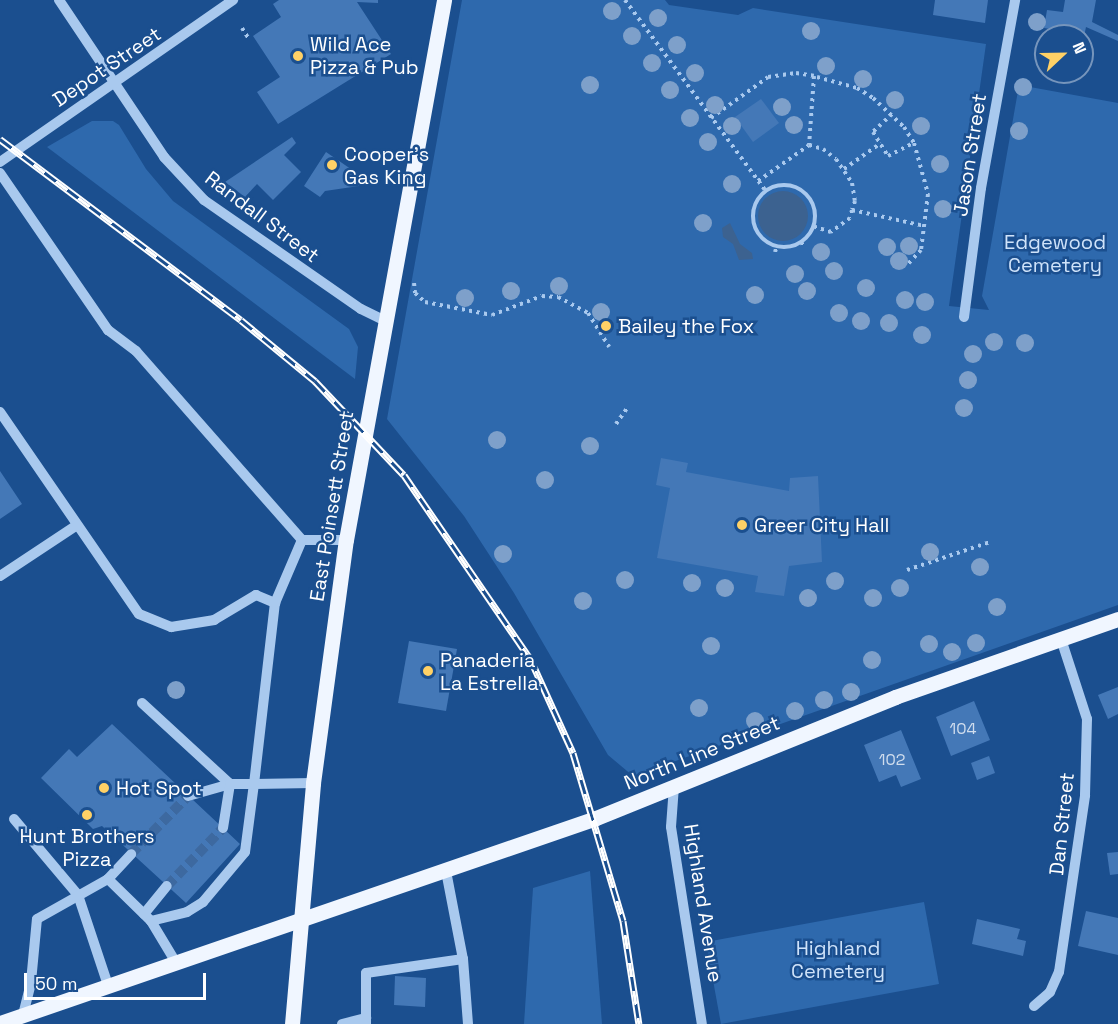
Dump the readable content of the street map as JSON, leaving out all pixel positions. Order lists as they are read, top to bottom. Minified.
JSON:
{"streets":{"main road":["East Poinsett Street","North Line Street"],"street":["Depot Street","Jason Street","Randall Street","Dan Street","Highland Avenue"]},"crossings":[["Depot Street","Randall Street"],["Randall Street","East Poinsett Street"],["East Poinsett Street","North Line Street"],["North Line Street","Dan Street"],["North Line Street","Highland Avenue"]],"parks":["Edgewood Cemetery","Highland Cemetery"],"places":["Wild Ace Pizza & Pub","Cooper's Gas King","Bailey the Fox","Greer City Hall","Panaderia La Estrella","Hot Spot","Hunt Brothers Pizza"],"house_numbers":["104","102"],"scale_bar":"50 m","north":"right"}
